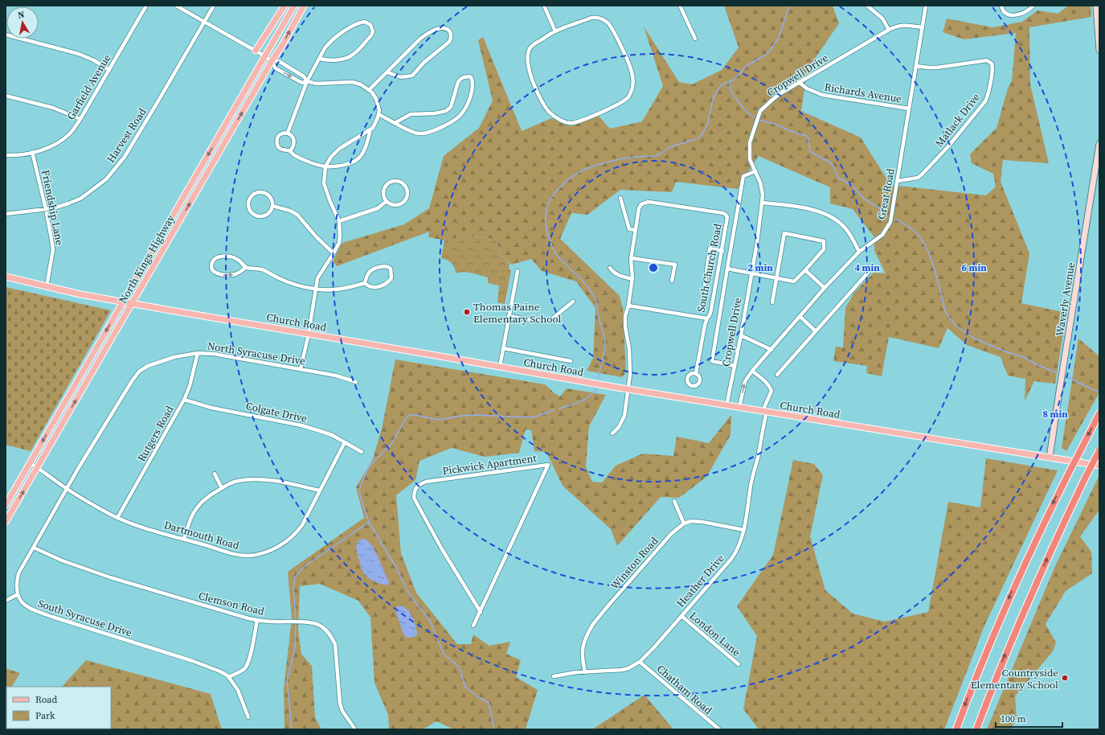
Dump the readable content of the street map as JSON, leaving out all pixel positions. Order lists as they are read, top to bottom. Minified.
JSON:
{"streets":{"main road":["North Kings Highway","Church Road"],"street":["Cropwell Drive","Garfield Avenue","Richards Avenue","Matlack Drive","Harvest Road","Great Road","Friendship Lane","South Church Road","Waverly Avenue","North Syracuse Drive","Colgate Drive","Rutgers Road","Pickwick Apartment","Dartmouth Road","Winston Road","Heather Drive","Clemson Road","South Syracuse Drive","London Lane","Chatham Road"]},"crossings":[["Cropwell Drive","Richards Avenue"],["Cropwell Drive","Great Road"],["Cropwell Drive","Church Road"],["Garfield Avenue","Friendship Lane"],["Richards Avenue","Great Road"],["Matlack Drive","Great Road"],["Harvest Road","Friendship Lane"],["Great Road","Church Road"],["Friendship Lane","Church Road"],["North Kings Highway","Church Road"],["North Kings Highway","Dartmouth Road"],["South Church Road","Church Road"],["Waverly Avenue","Church Road"],["Church Road","Heather Drive"],["North Syracuse Drive","Rutgers Road"],["North Syracuse Drive","Dartmouth Road"],["Colgate Drive","Rutgers Road"],["Colgate Drive","Dartmouth Road"],["Rutgers Road","Dartmouth Road"],["Winston Road","Heather Drive"],["Heather Drive","London Lane"],["Heather Drive","Chatham Road"]],"places":["Thomas Paine Elementary School","Countryside Elementary School"],"legend":["Road","Park"],"scale_bar":"100 m","north":"top","rings":["2 min","4 min","6 min","8 min"]}
